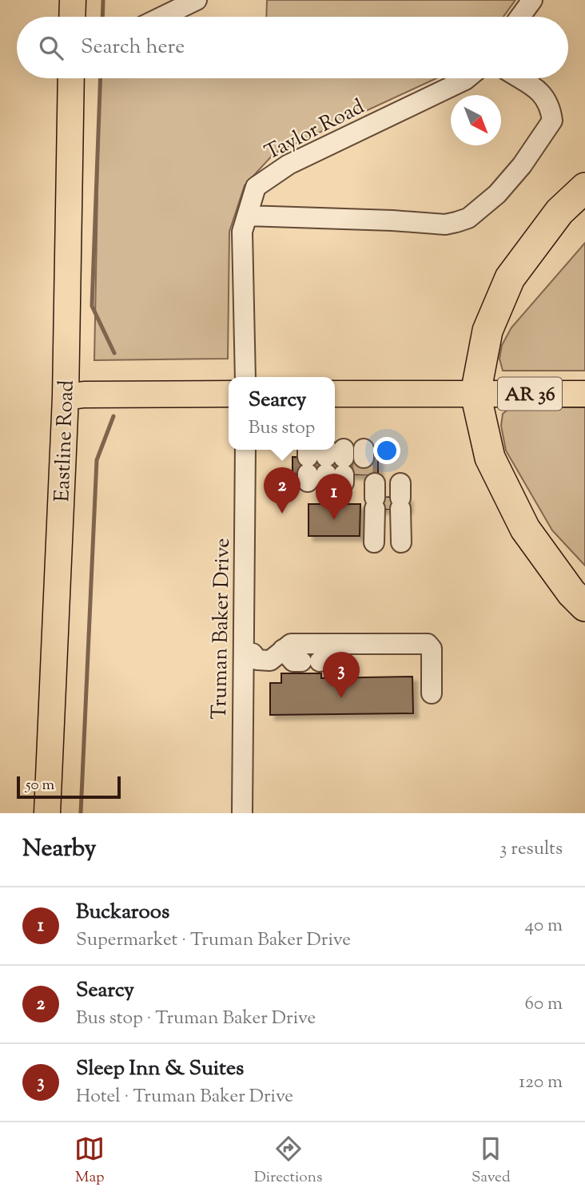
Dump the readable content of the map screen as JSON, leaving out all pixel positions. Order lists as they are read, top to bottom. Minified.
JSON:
{"streets":{"main road":["AR 36","Eastline Road"],"street":["Taylor Road","Truman Baker Drive"]},"scale_bar":"50 m","north":"bottom right","page":{"search":"Search here","popup":["Searcy","Bus stop"],"pins":["2","1","3"],"scale":"50 m","heading":["Nearby","3 results"],"list":[{"mark":"1","name":"Buckaroos","note":"Supermarket · Truman Baker Drive","value":"40 m"},{"mark":"2","name":"Searcy","note":"Bus stop · Truman Baker Drive","value":"60 m"},{"mark":"3","name":"Sleep Inn & Suites","note":"Hotel · Truman Baker Drive","value":"120 m"}],"nav":["Map","Directions","Saved"]}}
